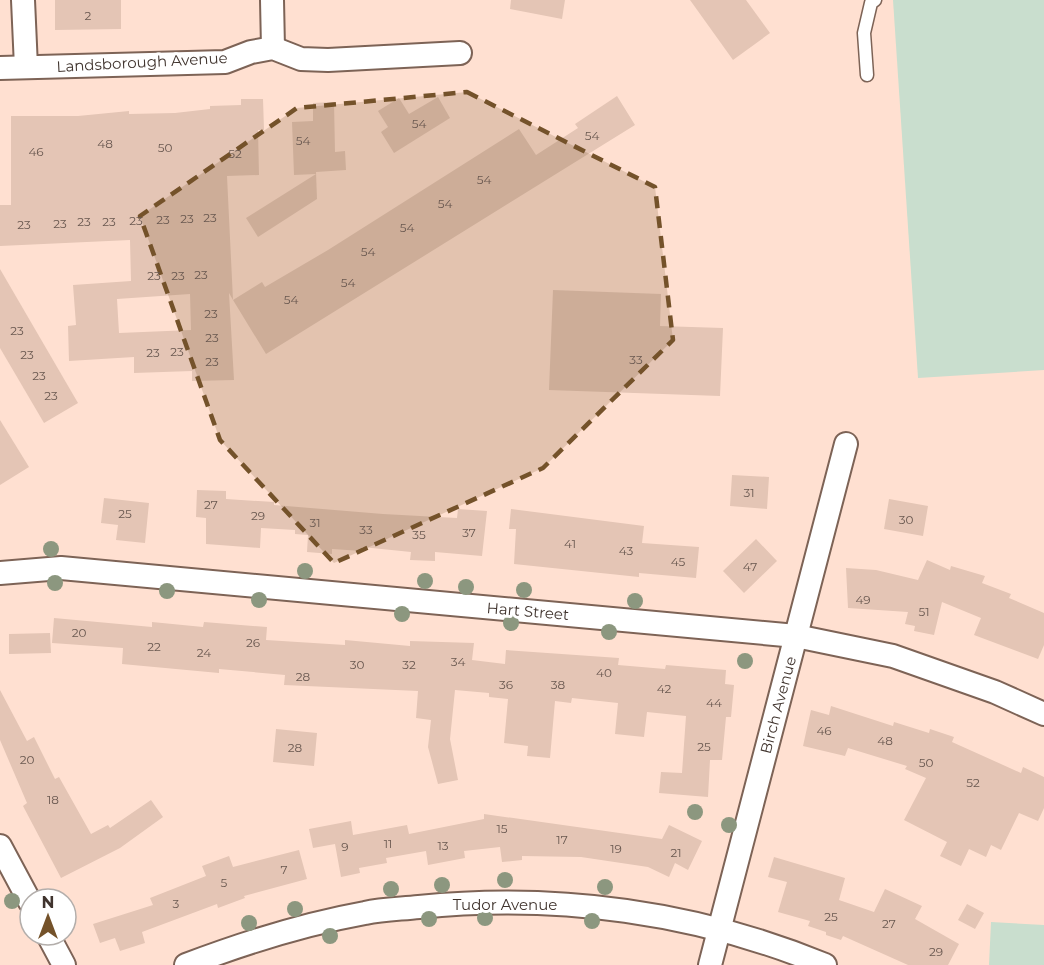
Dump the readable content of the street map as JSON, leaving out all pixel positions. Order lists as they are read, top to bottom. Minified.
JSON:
{"streets":{"street":["Landsborough Avenue","Hart Street","Birch Avenue","Tudor Avenue"]},"crossings":[["Hart Street","Birch Avenue"],["Birch Avenue","Tudor Avenue"]],"house_numbers":["2","54","54","54","48","50","46","52","54","54","23","23","23","23","23","23","23","23","54","54","23","23","23","54","54","23","23","23","23","23","23","33","23","23","23","31","27","25","29","30","31","33","37","35","41","43","45","47","49","51","20","26","22","24","34","30","32","40","28","36","38","42","44","46","48","25","28","20","50","52","18","15","17","11","13","9","19","21","7","5","3","25","27","29"],"north":"top"}
